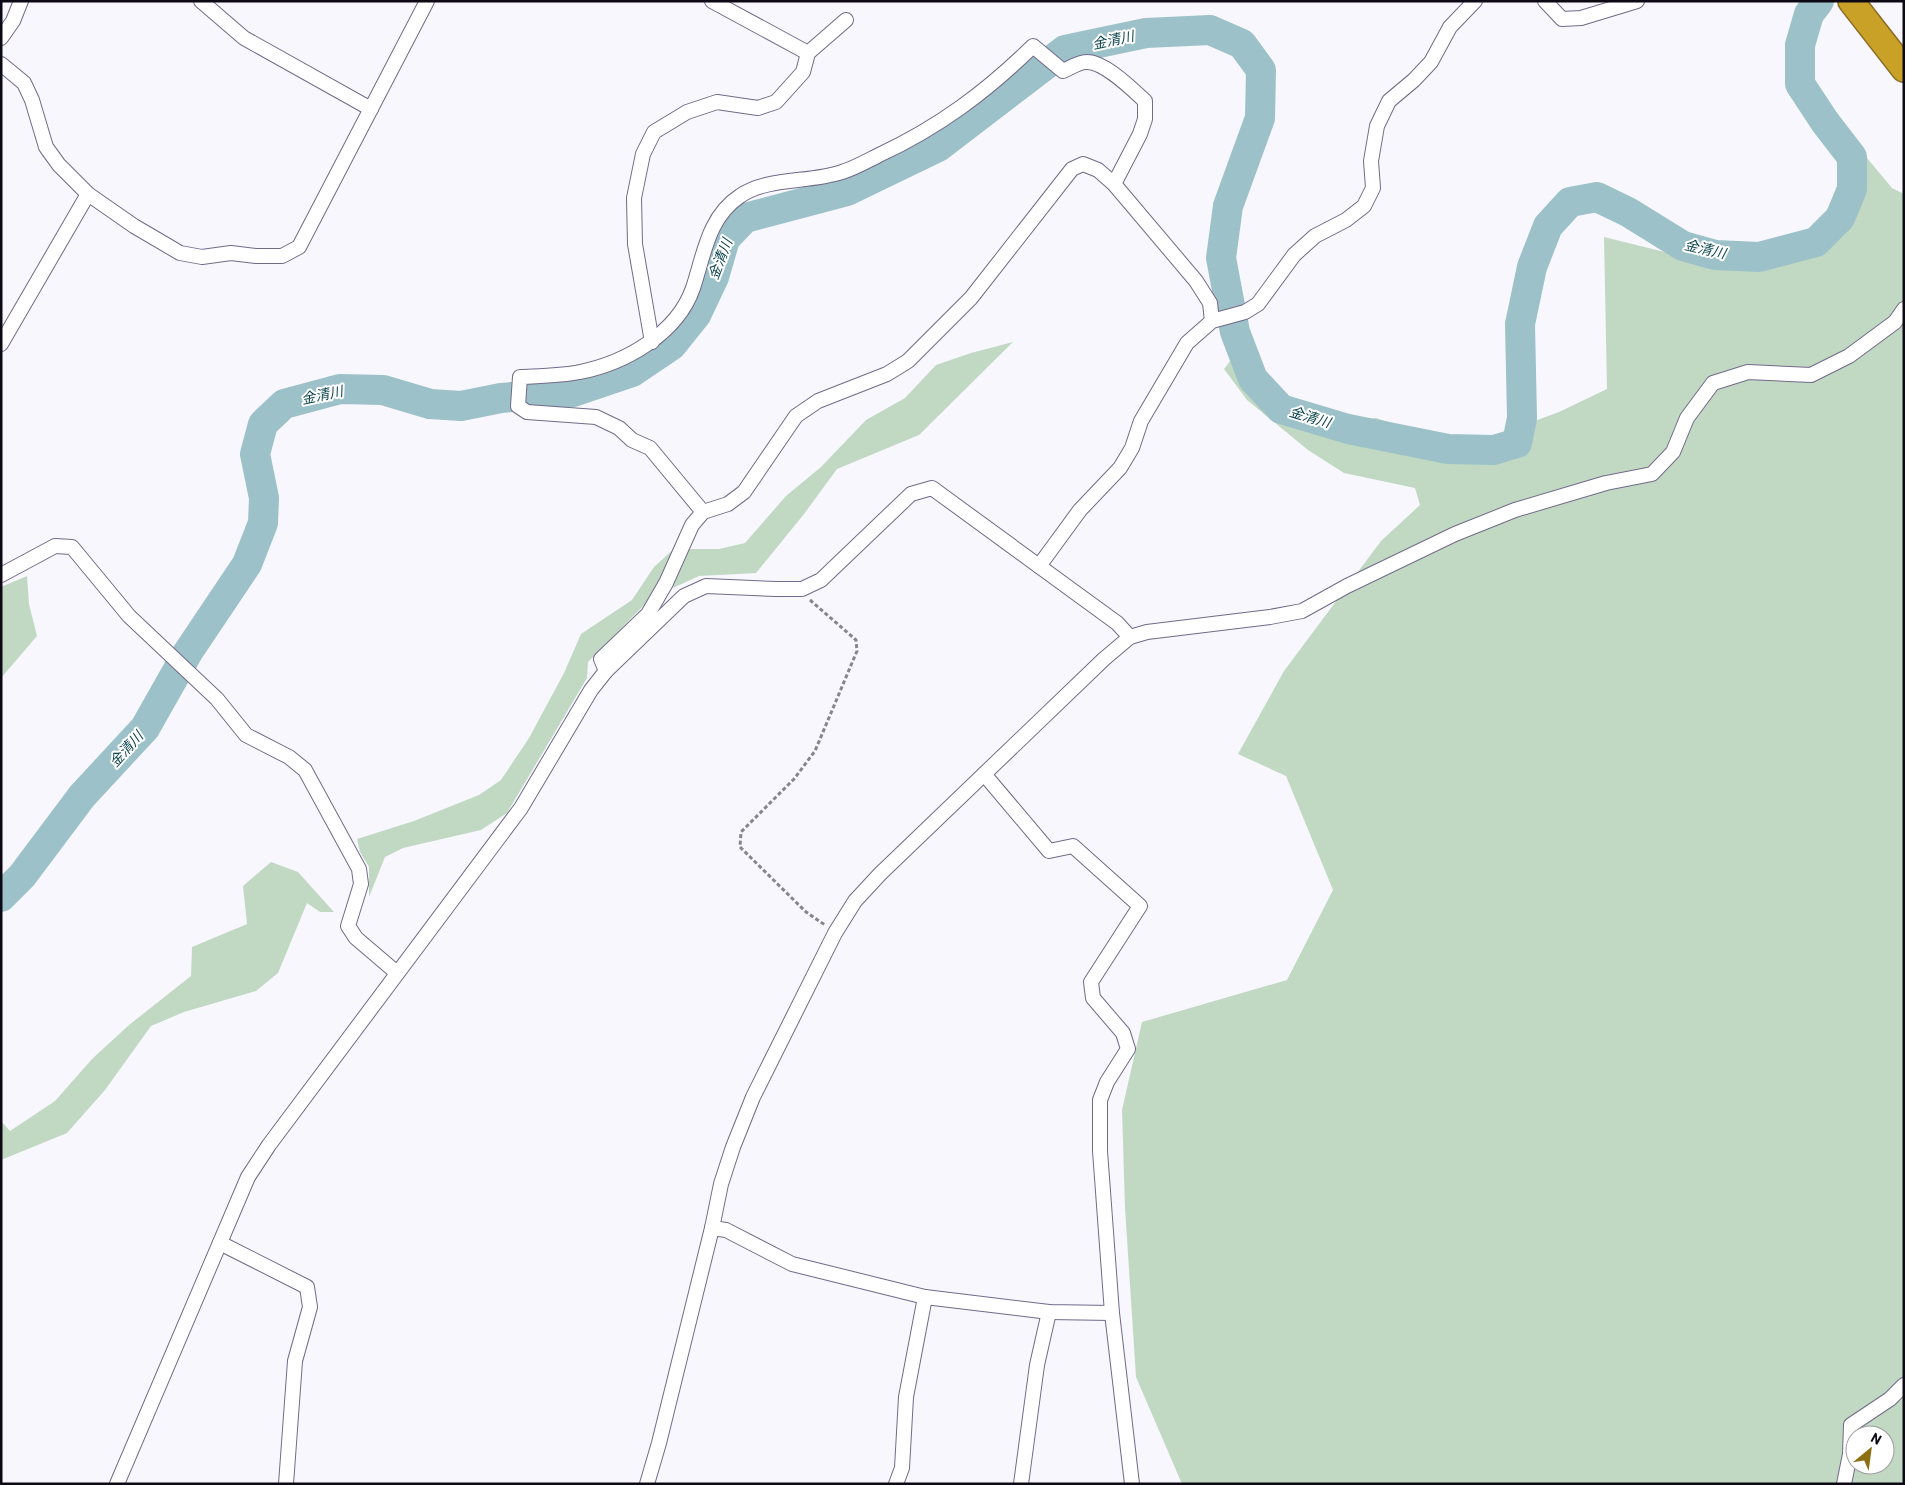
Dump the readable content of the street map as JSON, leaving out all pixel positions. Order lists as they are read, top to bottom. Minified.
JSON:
{"water":["金清川"],"north":"top right"}
